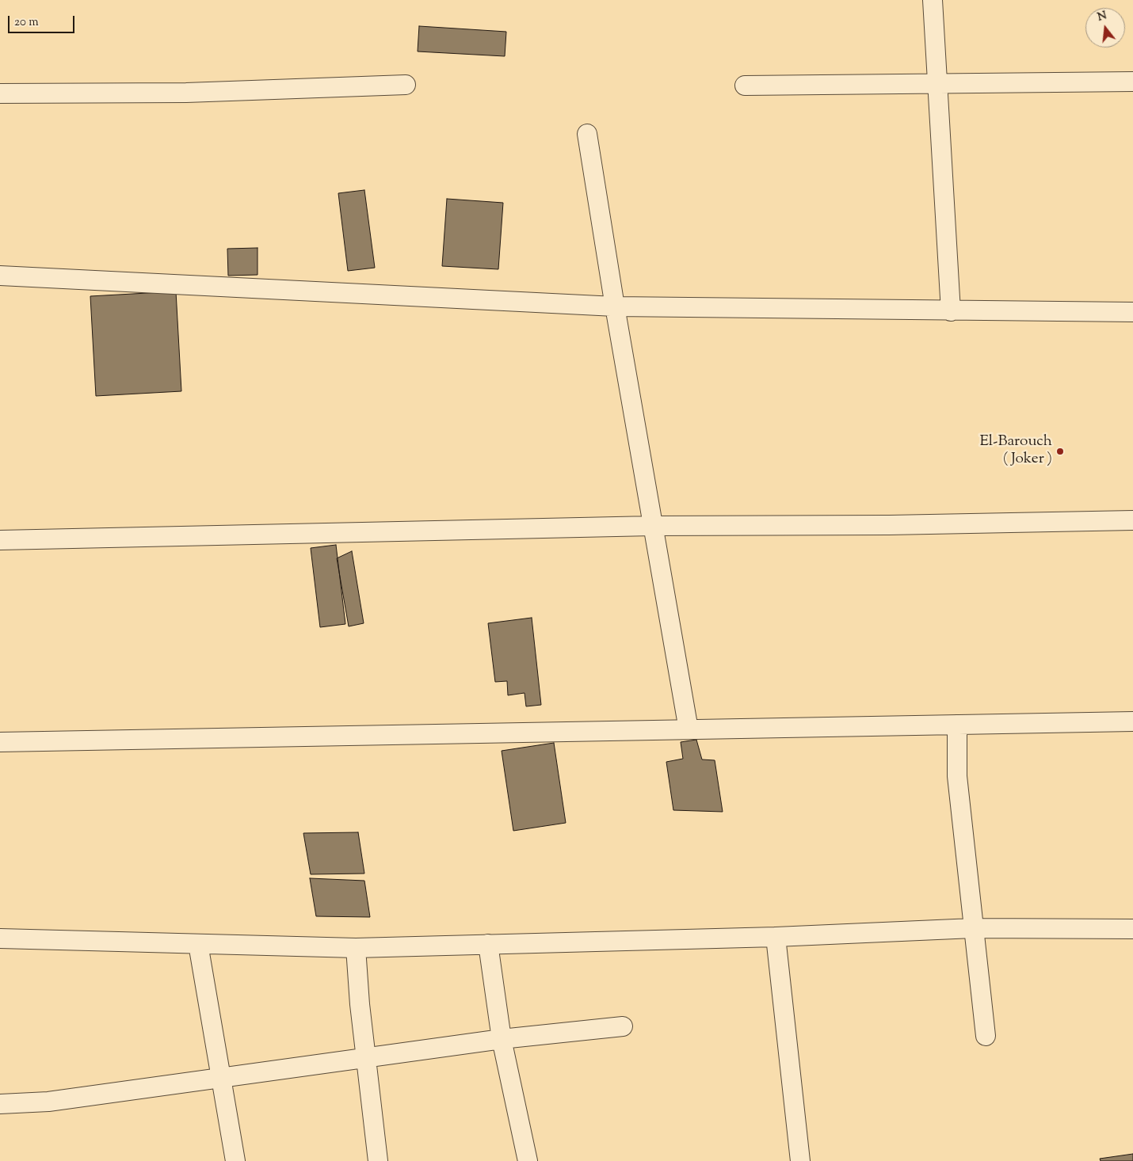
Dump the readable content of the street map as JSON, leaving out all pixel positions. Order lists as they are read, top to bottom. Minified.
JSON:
{"places":["El-Barouch ( Joker )"],"scale_bar":"20 m","north":"top"}
